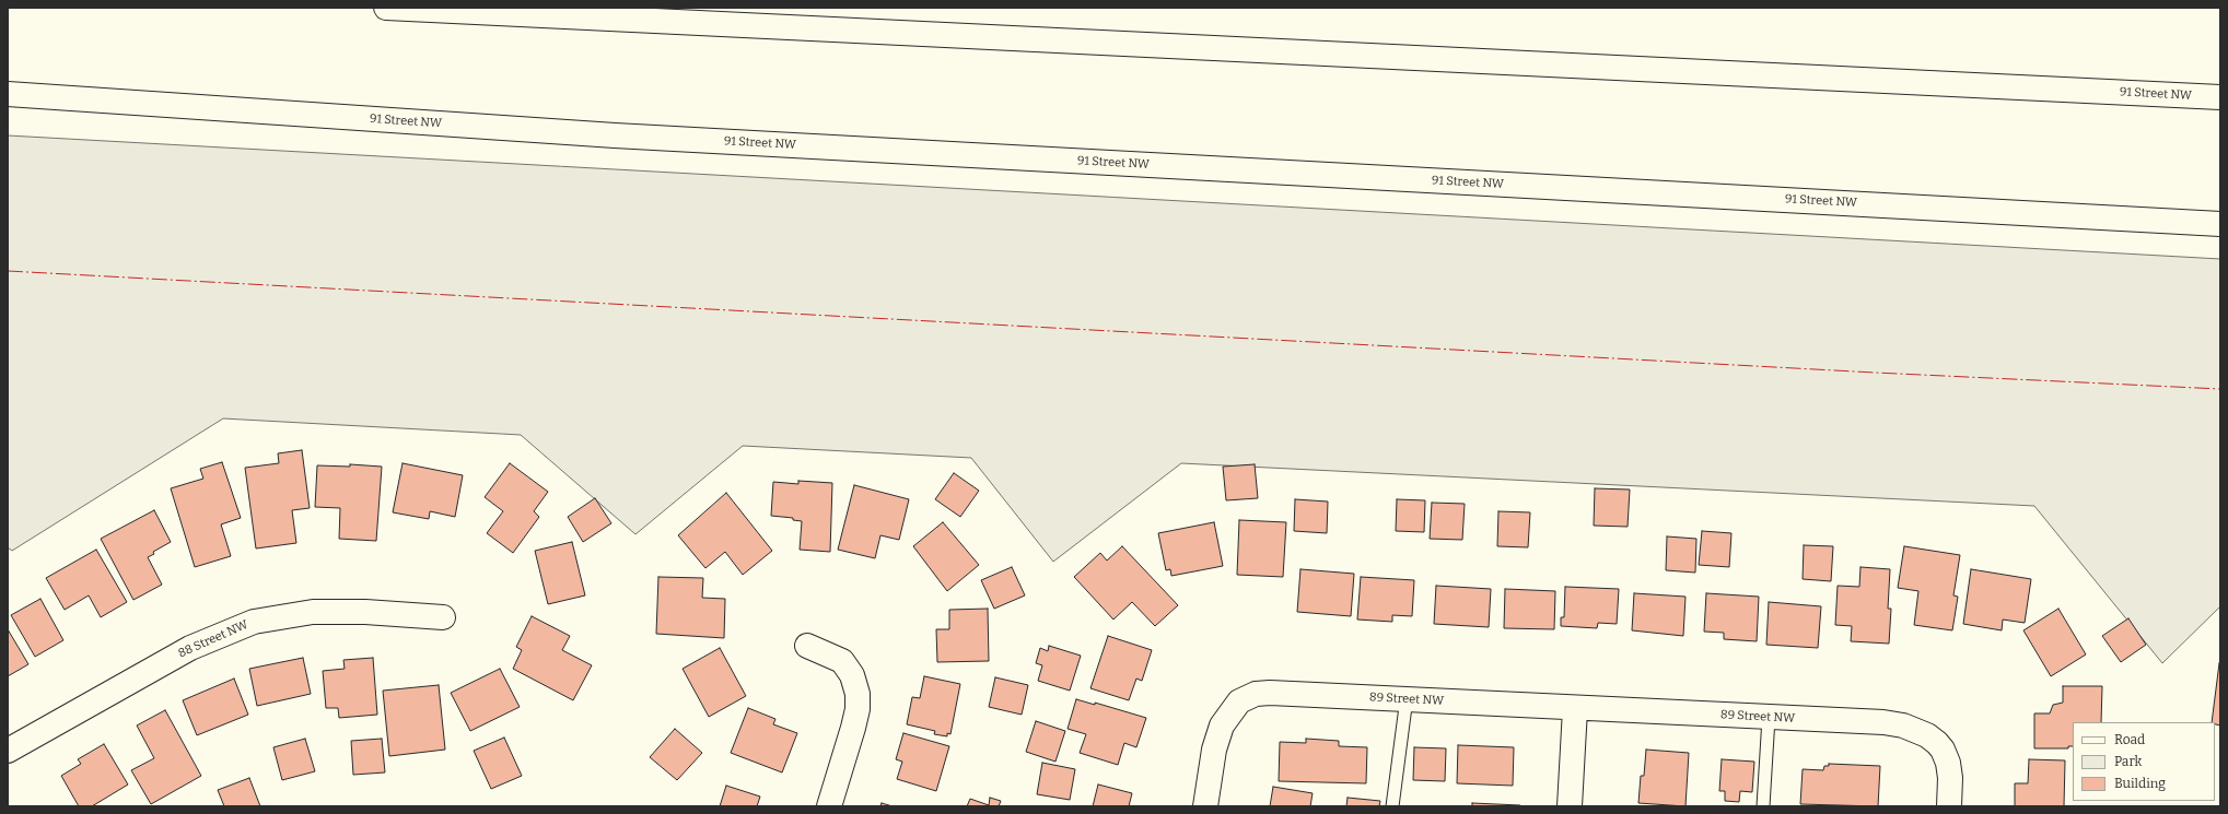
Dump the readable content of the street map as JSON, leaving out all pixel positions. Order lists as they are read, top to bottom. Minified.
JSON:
{"streets":{"main road":["91 Street NW","88 Street NW","89 Street NW"]},"legend":["Road","Park","Building"]}
